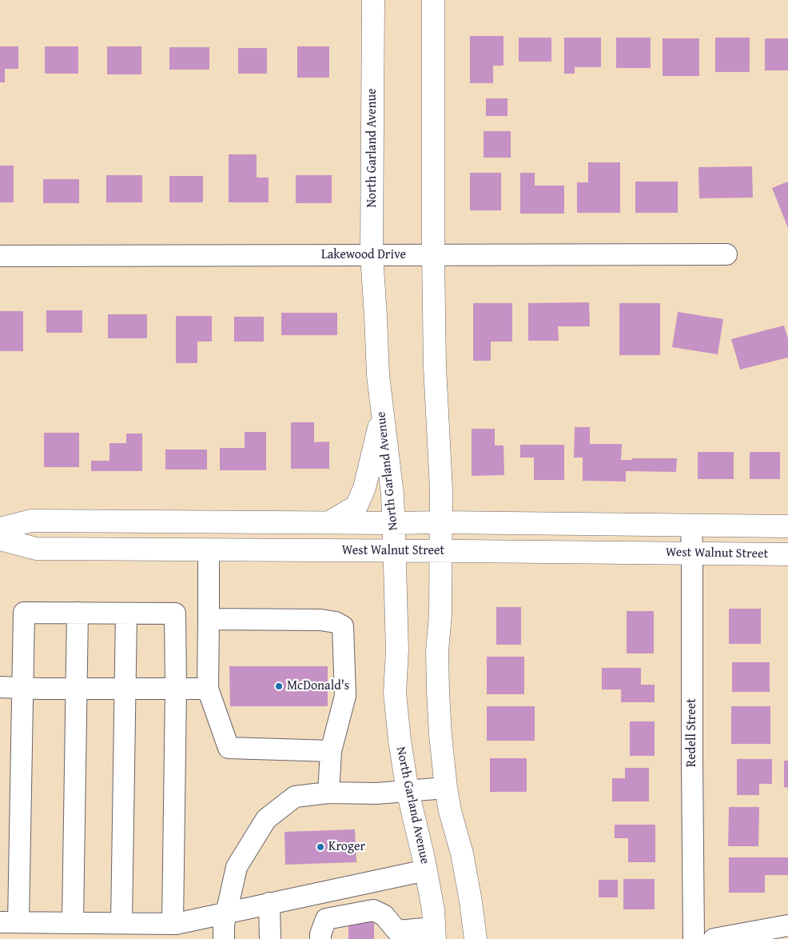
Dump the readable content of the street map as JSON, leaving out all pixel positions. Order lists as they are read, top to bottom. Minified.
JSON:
{"streets":{"main road":["North Garland Avenue","West Walnut Street"],"street":["Lakewood Drive","Redell Street"]},"crossings":[["North Garland Avenue","Lakewood Drive"],["North Garland Avenue","West Walnut Street"],["West Walnut Street","Redell Street"]],"places":["McDonald's","Kroger"]}
